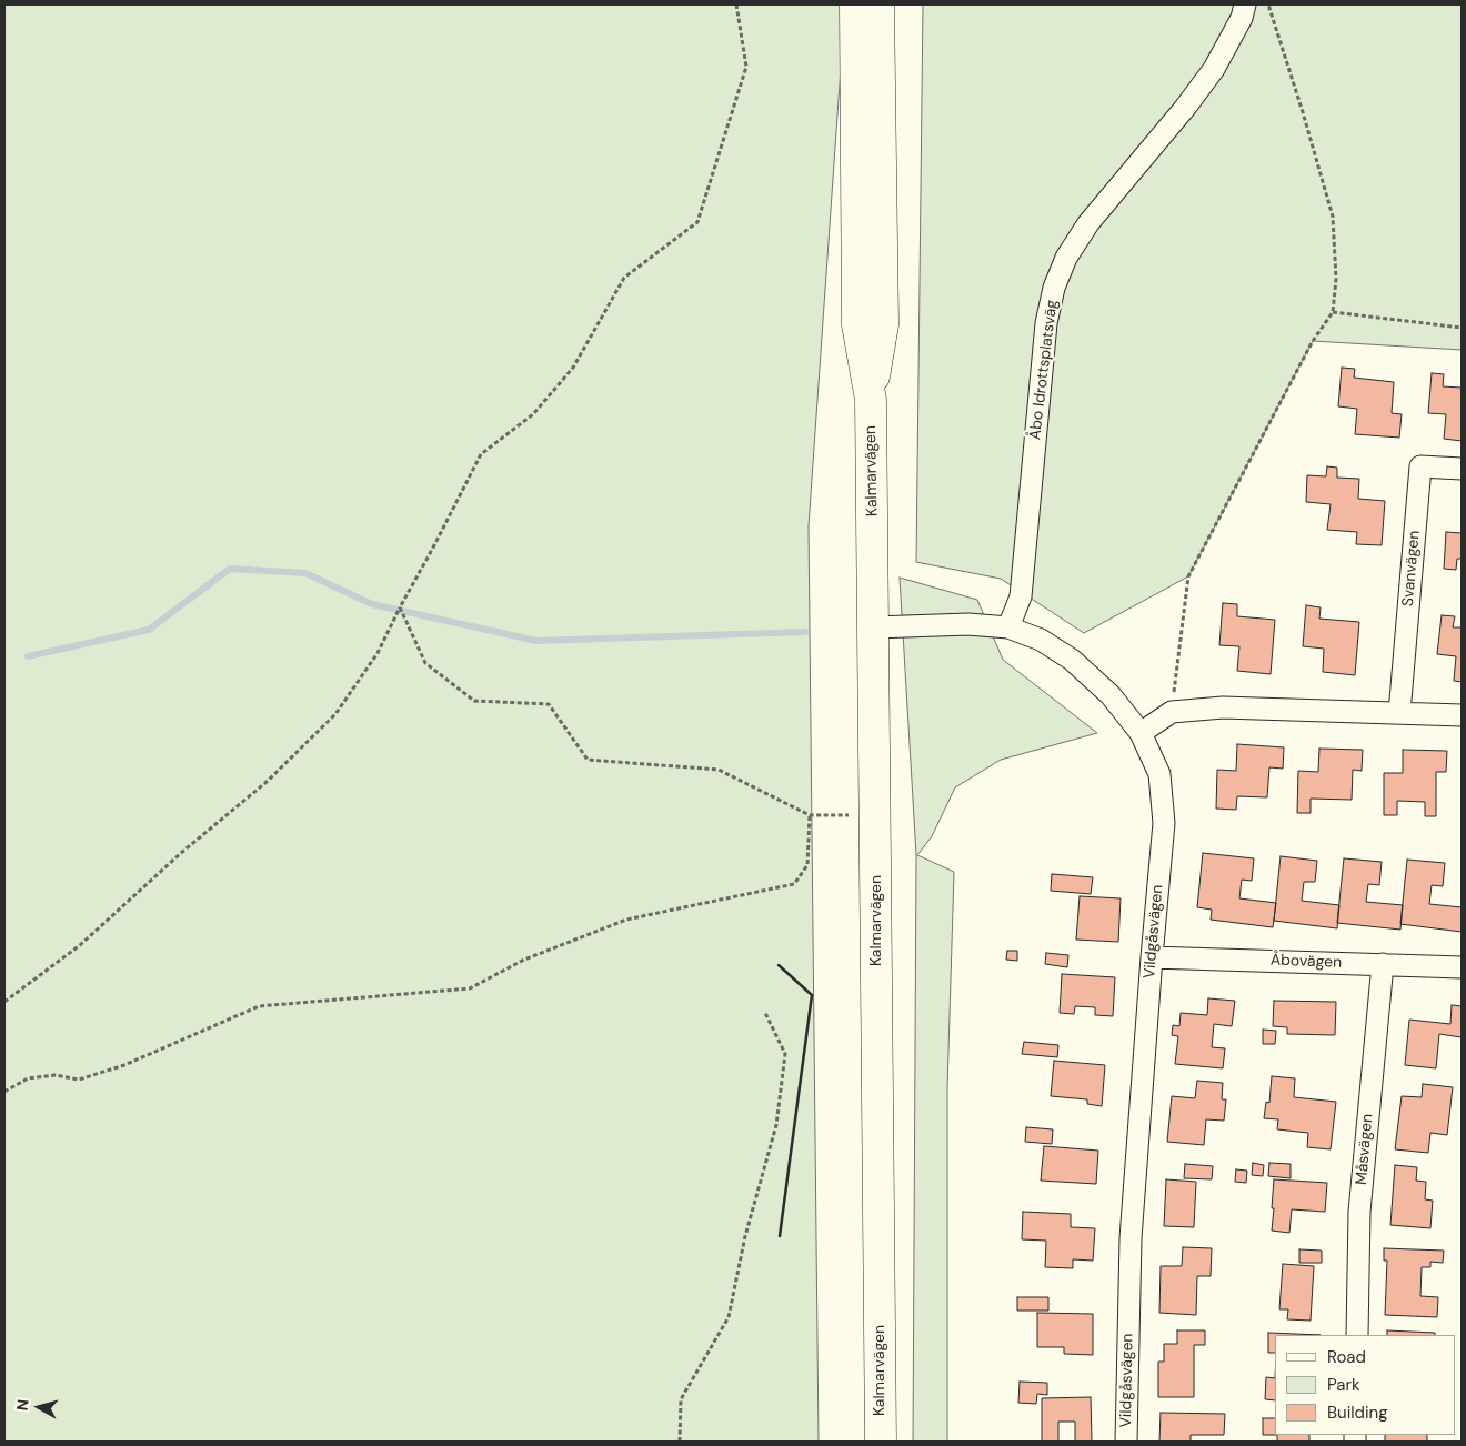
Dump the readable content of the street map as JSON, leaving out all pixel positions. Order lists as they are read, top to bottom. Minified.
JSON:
{"streets":{"highway":["Kalmarvägen"],"street":["Åbo Idrottsplatsväg","Svanvägen","Vildgåsvägen","Åbovägen","Måsvägen"]},"crossings":[["Åbo Idrottsplatsväg","Vildgåsvägen"],["Kalmarvägen","Vildgåsvägen"],["Vildgåsvägen","Åbovägen"],["Åbovägen","Måsvägen"]],"legend":["Road","Park","Building"],"north":"left"}
